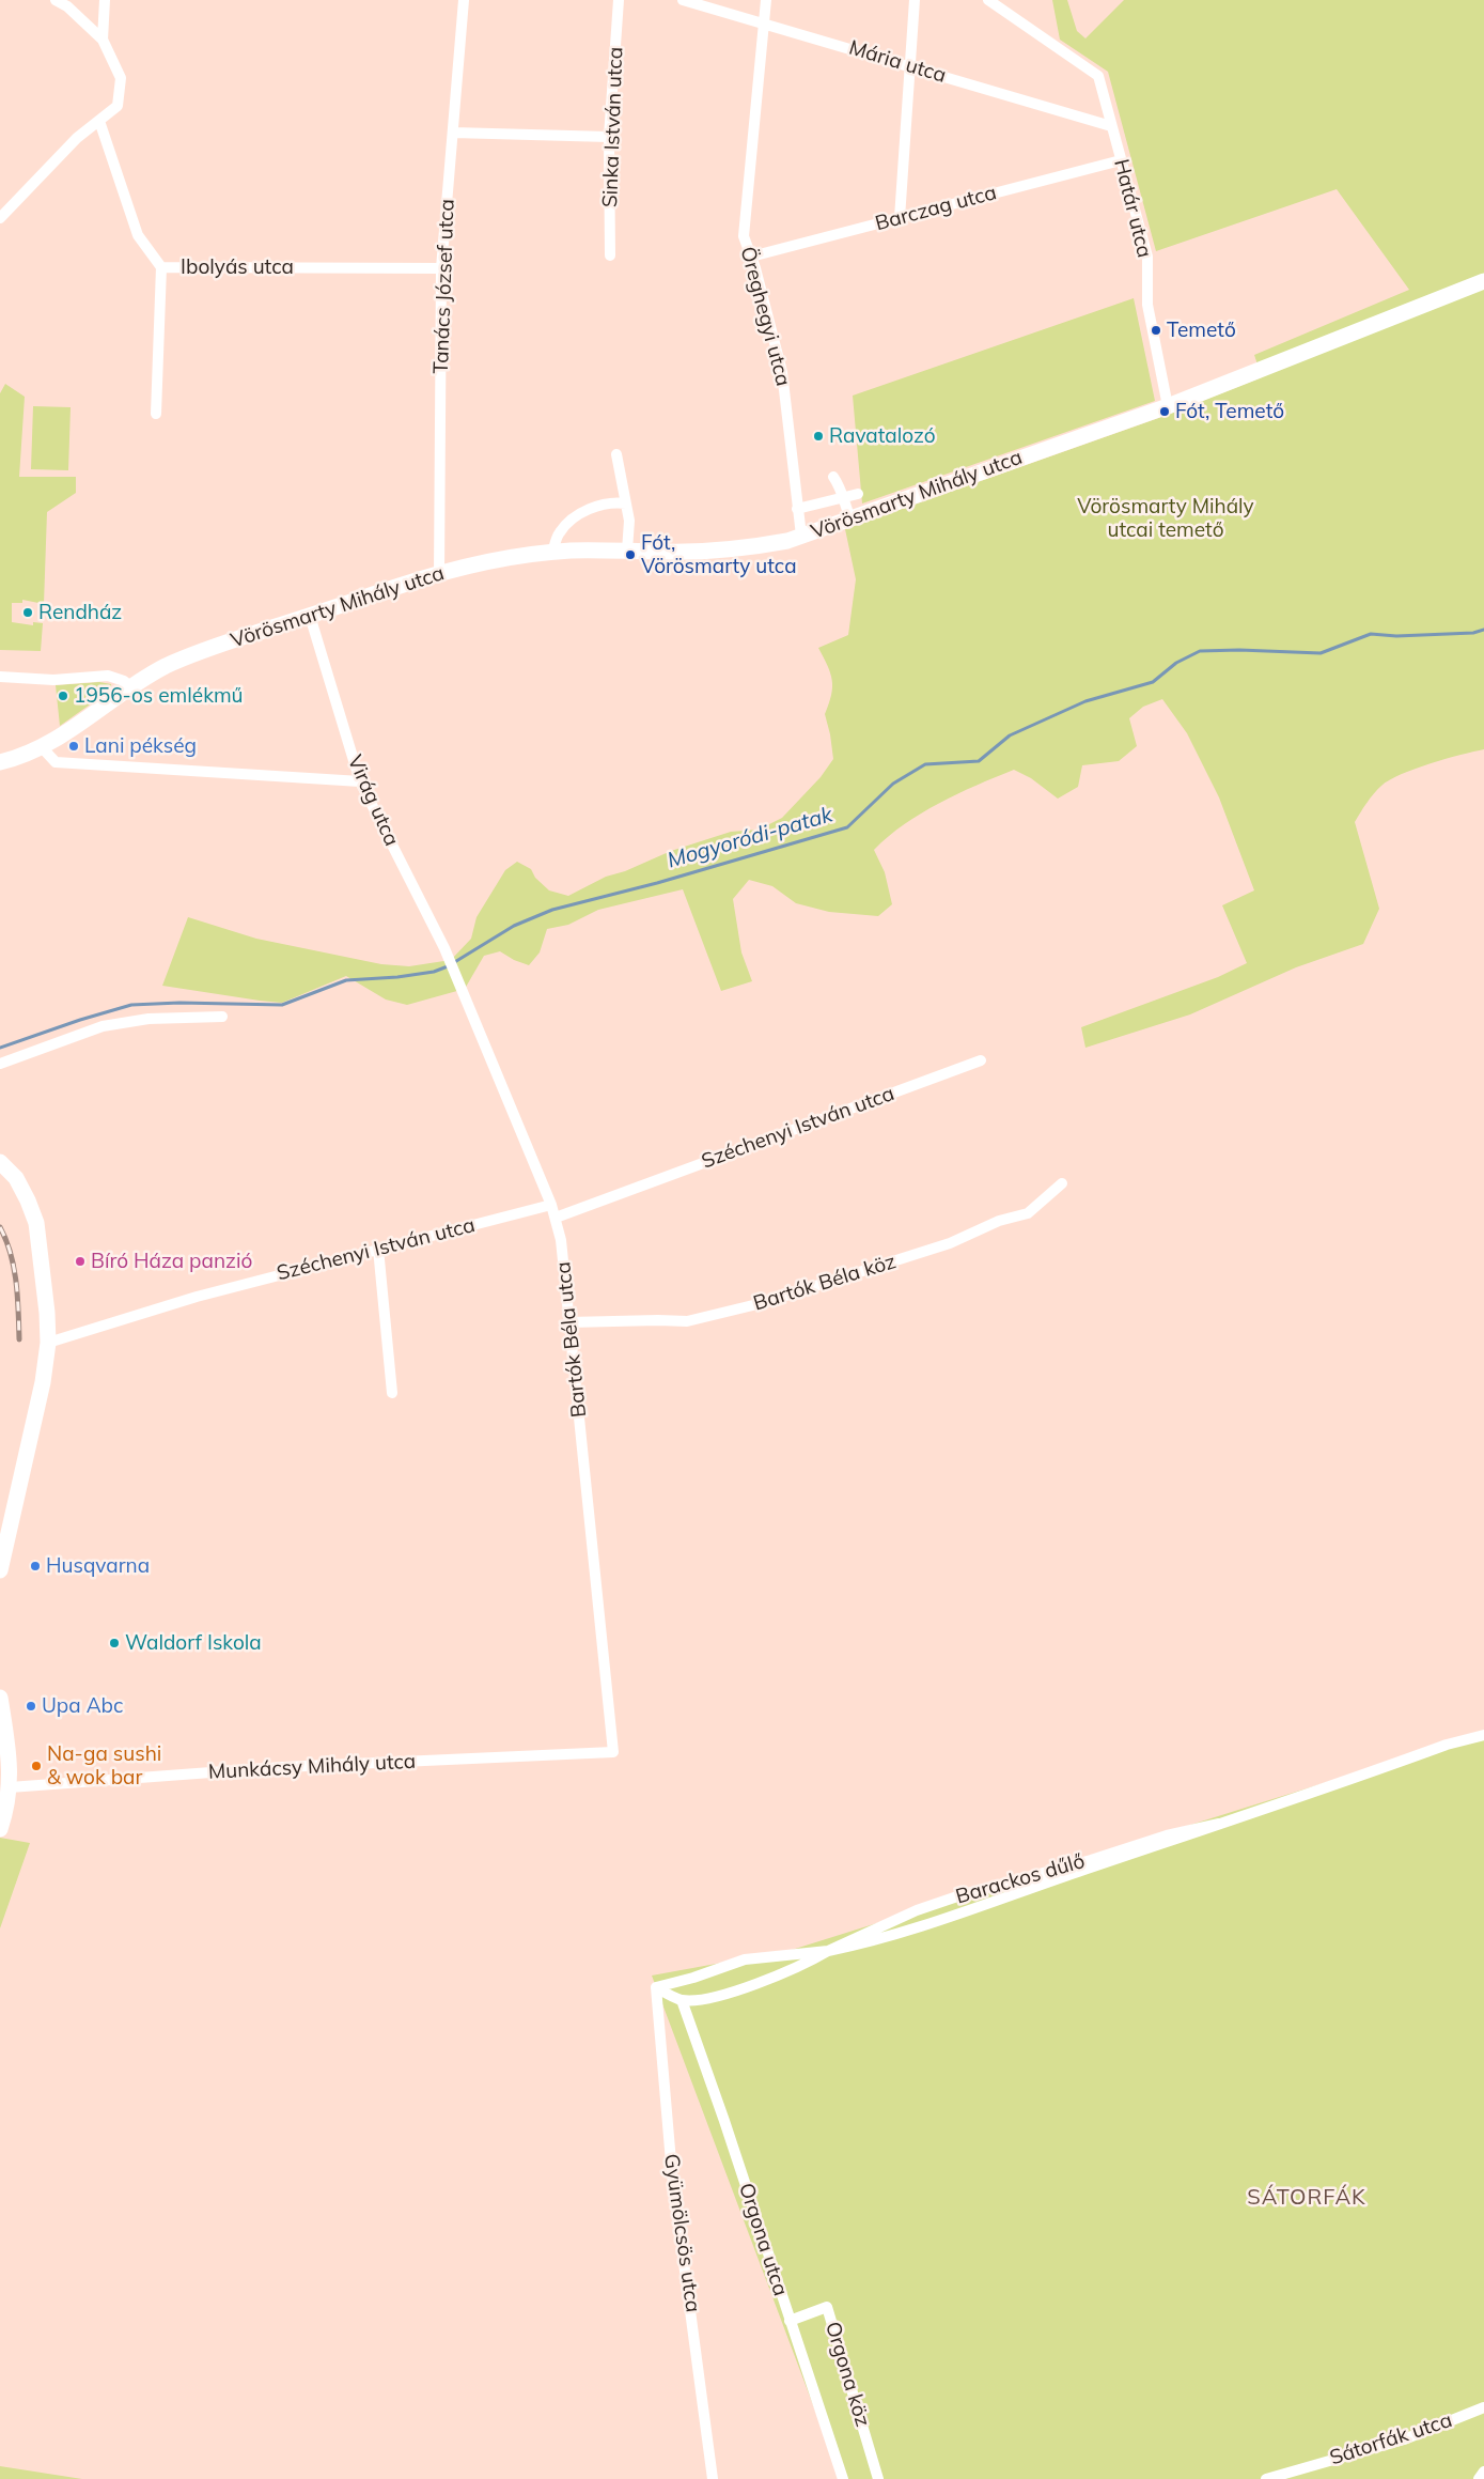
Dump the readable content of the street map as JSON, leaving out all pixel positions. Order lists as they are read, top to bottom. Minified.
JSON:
{"streets":{"main road":["Vörösmarty Mihály utca"],"street":["Mária utca","Sinka István utca","Barczag utca","Határ utca","Ibolyás utca","Tanács József utca","Öreghegyi utca","Virág utca","Széchenyi István utca","Bartók Béla köz","Bartók Béla utca","Munkácsy Mihály utca","Barackos dűlő","Gyümölcsös utca","Orgona utca","Orgona köz","Sátorfák utca"]},"crossings":[["Mária utca","Határ utca"],["Mária utca","Öreghegyi utca"],["Barczag utca","Határ utca"],["Barczag utca","Öreghegyi utca"],["Határ utca","Vörösmarty Mihály utca"],["Ibolyás utca","Tanács József utca"],["Tanács József utca","Vörösmarty Mihály utca"],["Öreghegyi utca","Vörösmarty Mihály utca"],["Vörösmarty Mihály utca","Virág utca"],["Virág utca","Bartók Béla utca"],["Széchenyi István utca","Bartók Béla utca"],["Bartók Béla köz","Bartók Béla utca"],["Bartók Béla utca","Munkácsy Mihály utca"],["Barackos dűlő","Gyümölcsös utca"],["Barackos dűlő","Orgona utca"],["Orgona utca","Orgona köz"]],"districts":["SÁTORFÁK"],"water":["Mogyoródi-patak"],"parks":["Vörösmarty Mihály utcai temető"],"places":["Temető","Fót, Temető","Ravatalozó","Fót, Vörösmarty utca","Rendház","1956-os emlékmű","Lani pékség","Bíró Háza panzió","Husqvarna","Waldorf Iskola","Upa Abc","Na-ga sushi & wok bar"]}
